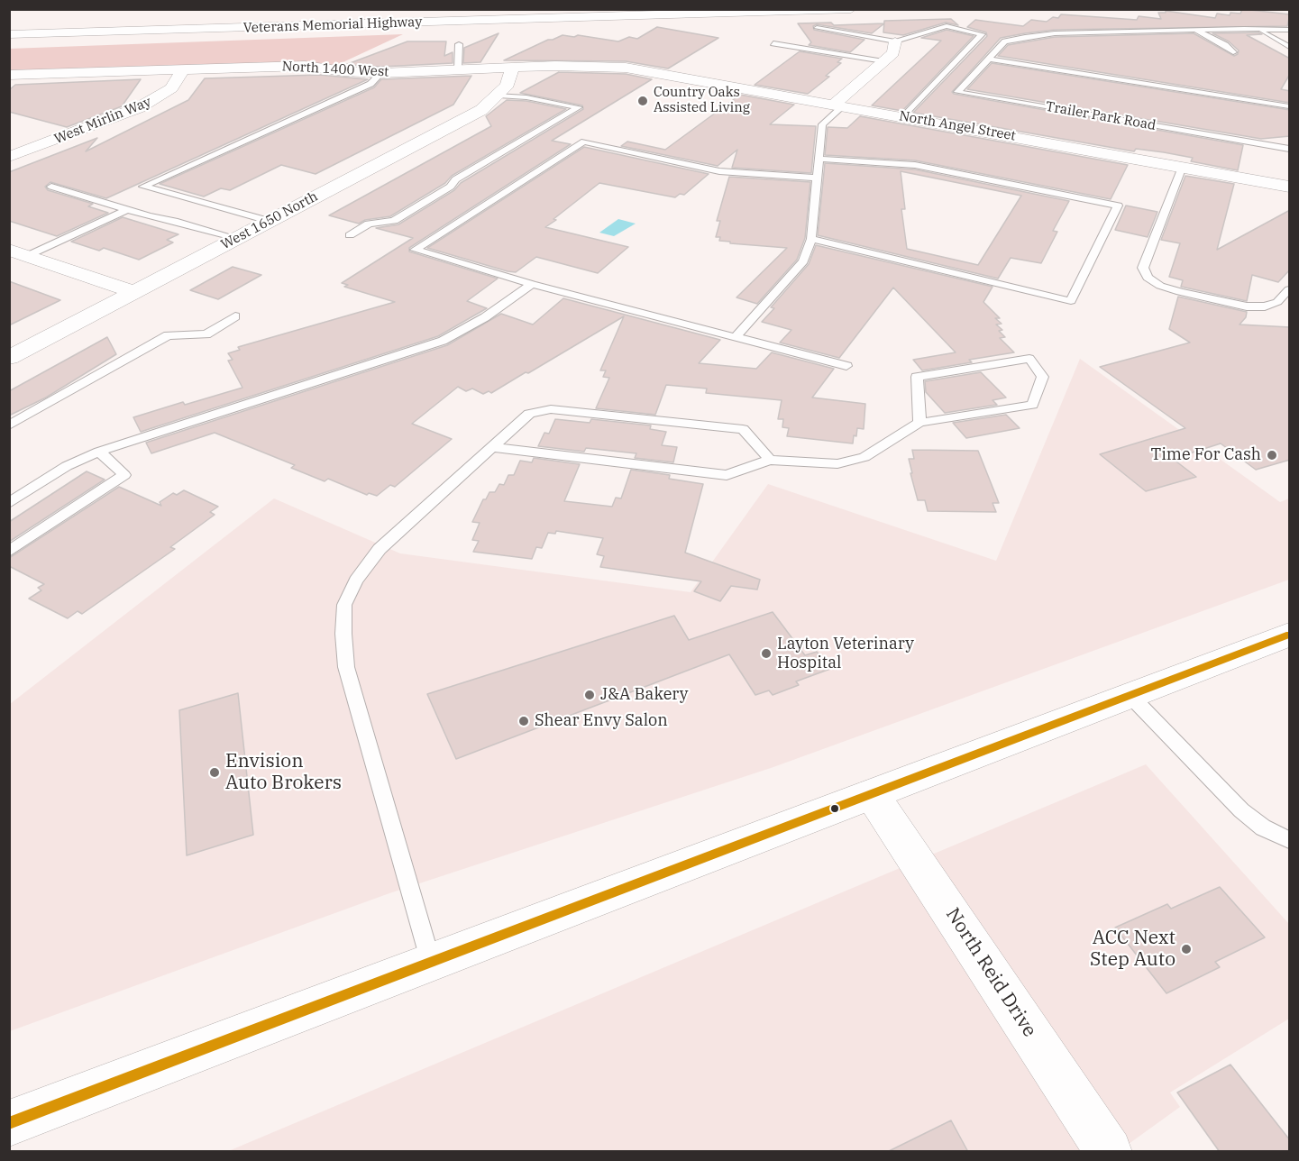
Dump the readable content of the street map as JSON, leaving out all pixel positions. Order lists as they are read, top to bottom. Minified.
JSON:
{"streets":{"main road":["Veterans Memorial Highway","North 1400 West","West Mirlin Way","North Angel Street","West 1650 North","North Reid Drive"],"lane":["Trailer Park Road"]},"crossings":[["North 1400 West","West Mirlin Way"],["North 1400 West","North Angel Street"],["North 1400 West","West 1650 North"]],"places":["Country Oaks Assisted Living","Time For Cash","Layton Veterinary Hospital","J&A Bakery","Shear Envy Salon","Envision Auto Brokers","ACC Next Step Auto"]}
